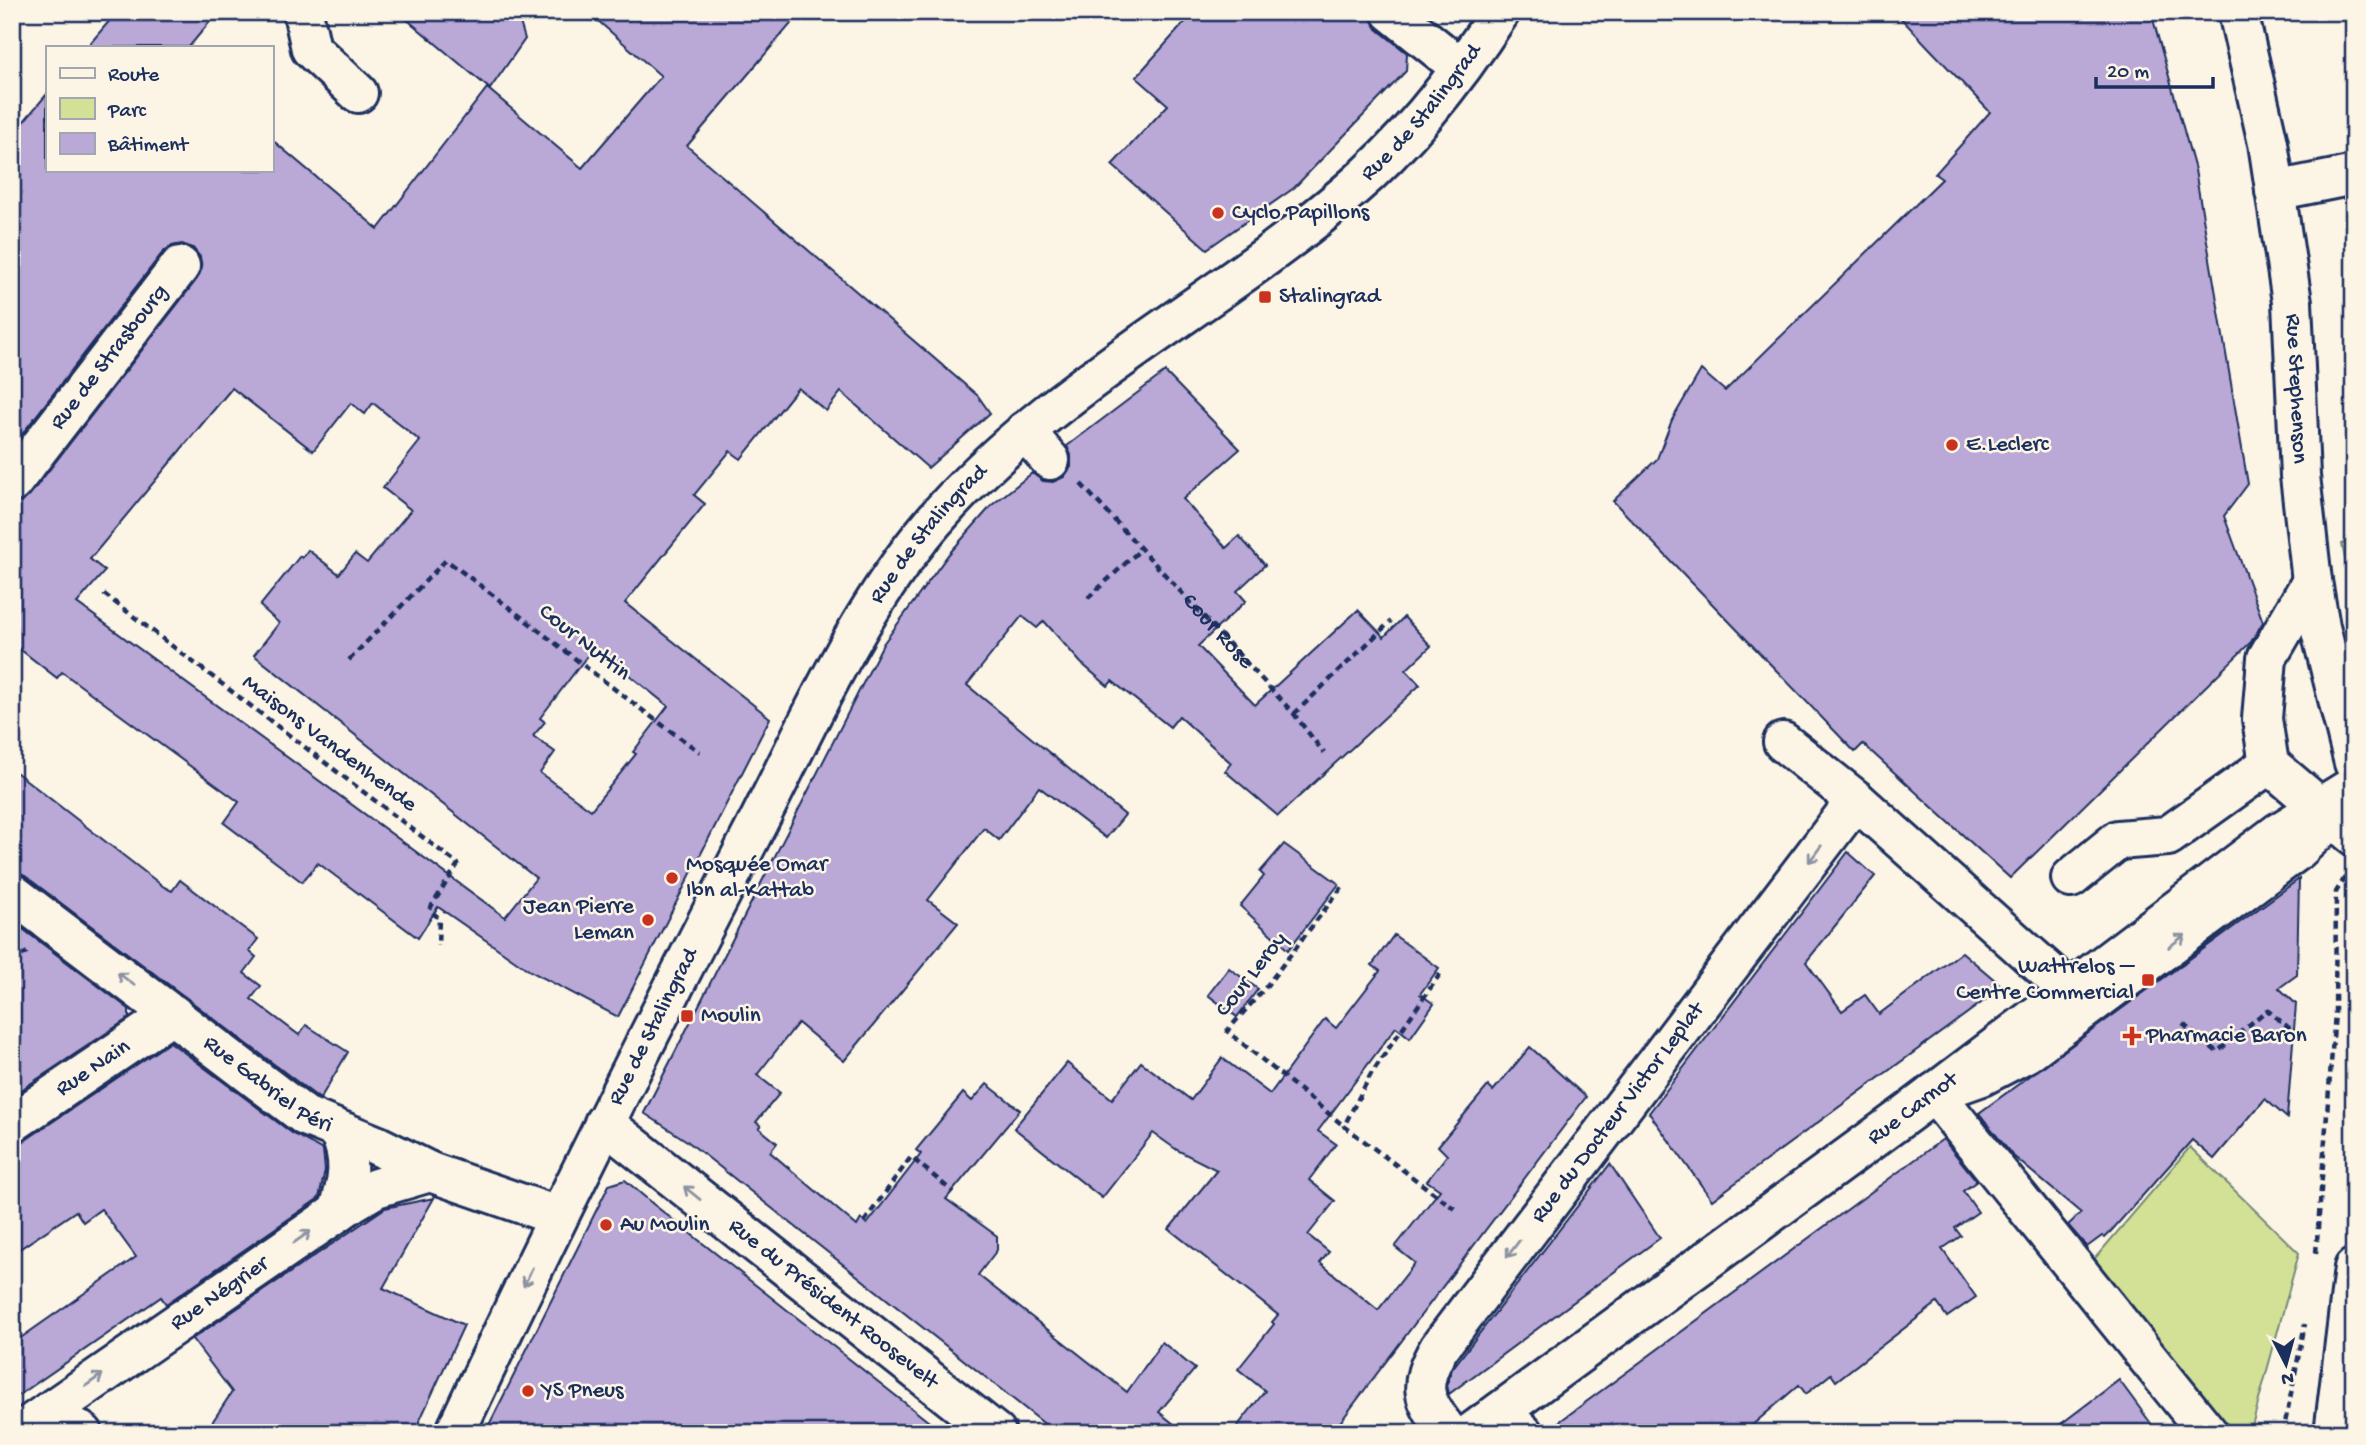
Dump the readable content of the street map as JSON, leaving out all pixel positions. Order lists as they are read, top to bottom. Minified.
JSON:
{"streets":{"street":["Rue de Stalingrad","Rue de Strasbourg","Rue Stephenson","Rue Nain","Rue Gabriel Péri","Rue Carnot","Rue du Docteur Victor Leplat","Rue Négrier","Rue du Président Roosevelt"],"path":["Cour Rose","Cour Nuttin","Maisons Vandenhende","Cour Leroy"]},"crossings":[["Rue de Stalingrad","Rue Gabriel Péri"],["Rue de Stalingrad","Rue du Président Roosevelt"],["Rue Nain","Rue Gabriel Péri"],["Rue Gabriel Péri","Rue Négrier"]],"one_way":["Rue du Docteur Victor Leplat","Rue Négrier","Rue du Président Roosevelt"],"places":{"other":["Cyclo Papillons","E.Leclerc","Mosquée Omar Ibn al-Kattab","Jean Pierre Leman","Au Moulin","YS Pneus"],"transit":["Stalingrad","Wattrelos – Centre Commercial","Moulin"],"health":["Pharmacie Baron"]},"legend":["Route","Parc","Bâtiment"],"scale_bar":"20 m","north":"bottom"}
